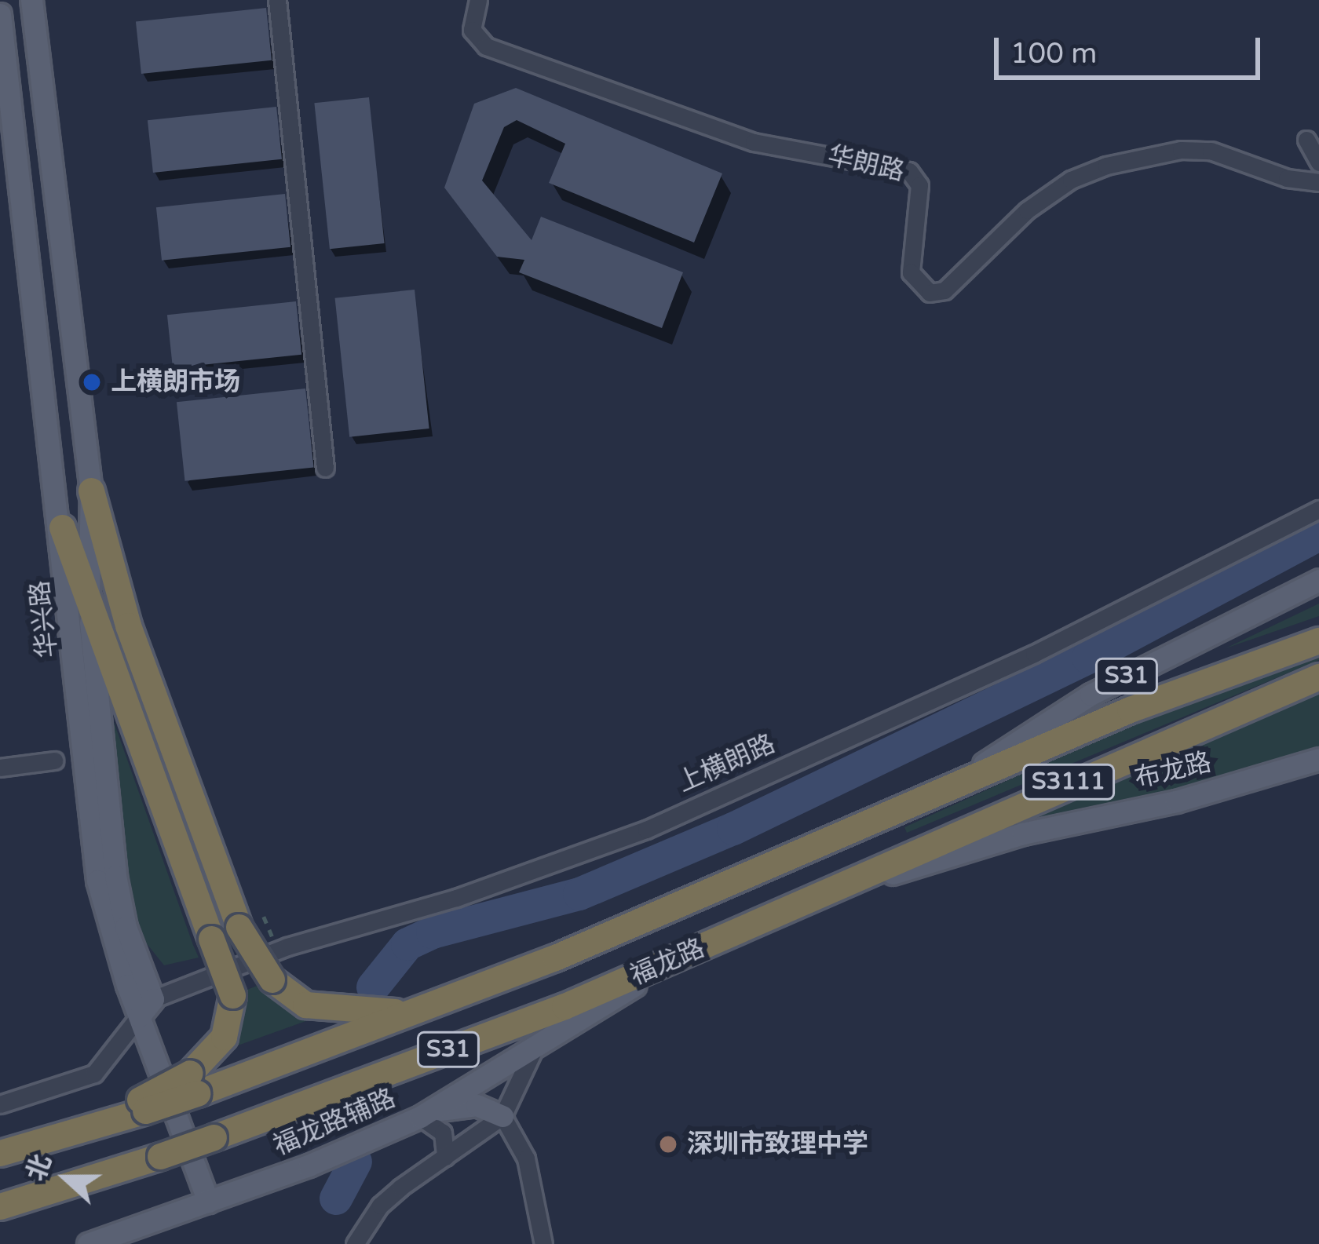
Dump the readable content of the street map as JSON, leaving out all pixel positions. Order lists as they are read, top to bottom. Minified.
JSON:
{"streets":{"highway":["S31","S3111","福龙路"],"main road":["华兴路","布龙路","福龙路辅路"],"street":["华朗路","上横朗路"]},"crossings":[["华兴路","上横朗路"],["华兴路","福龙路辅路"],["S31","福龙路"],["布龙路","福龙路"],["福龙路","福龙路辅路"]],"places":["上横朗市场","深圳市致理中学"],"scale_bar":"100 m","north":"left"}
